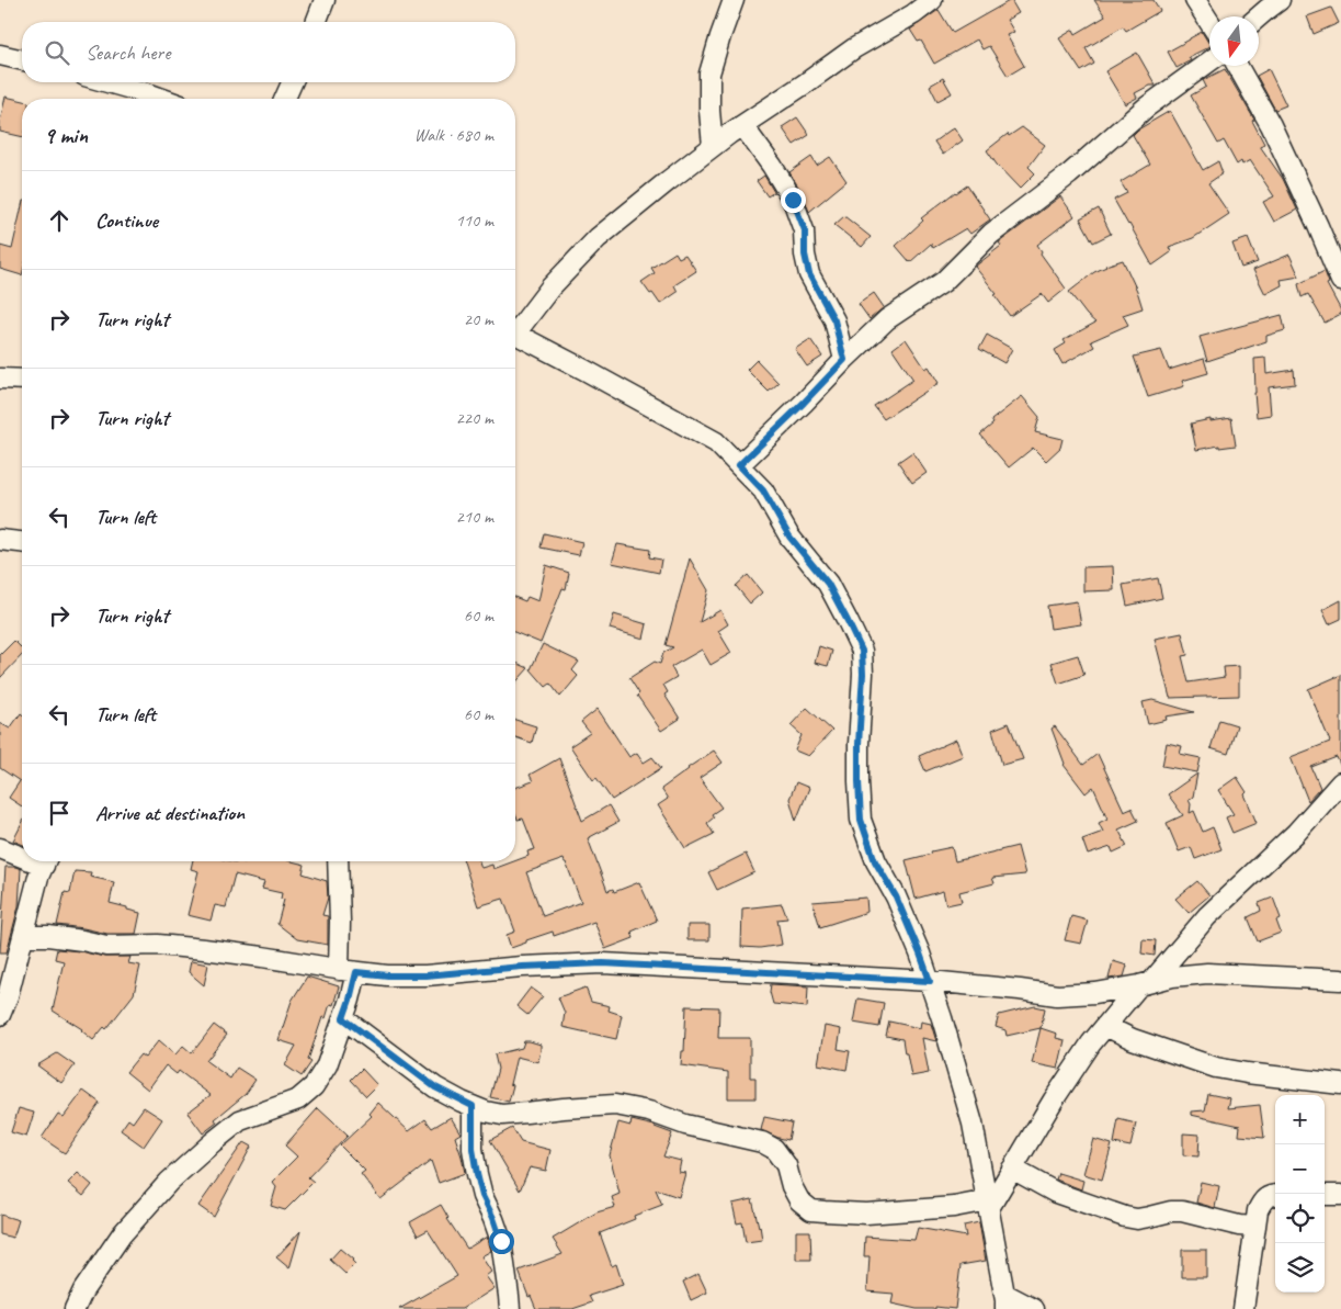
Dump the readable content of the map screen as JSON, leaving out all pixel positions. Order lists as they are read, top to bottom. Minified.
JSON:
{"north":"bottom","page":{"search":"Search here","heading":["9 min","Walk · 680 m"],"list":[["Continue","110 m"],["Turn right","20 m"],["Turn right","220 m"],["Turn left","210 m"],["Turn right","60 m"],["Turn left","60 m"],"Arrive at destination"],"map_buttons":["+","−"]}}
